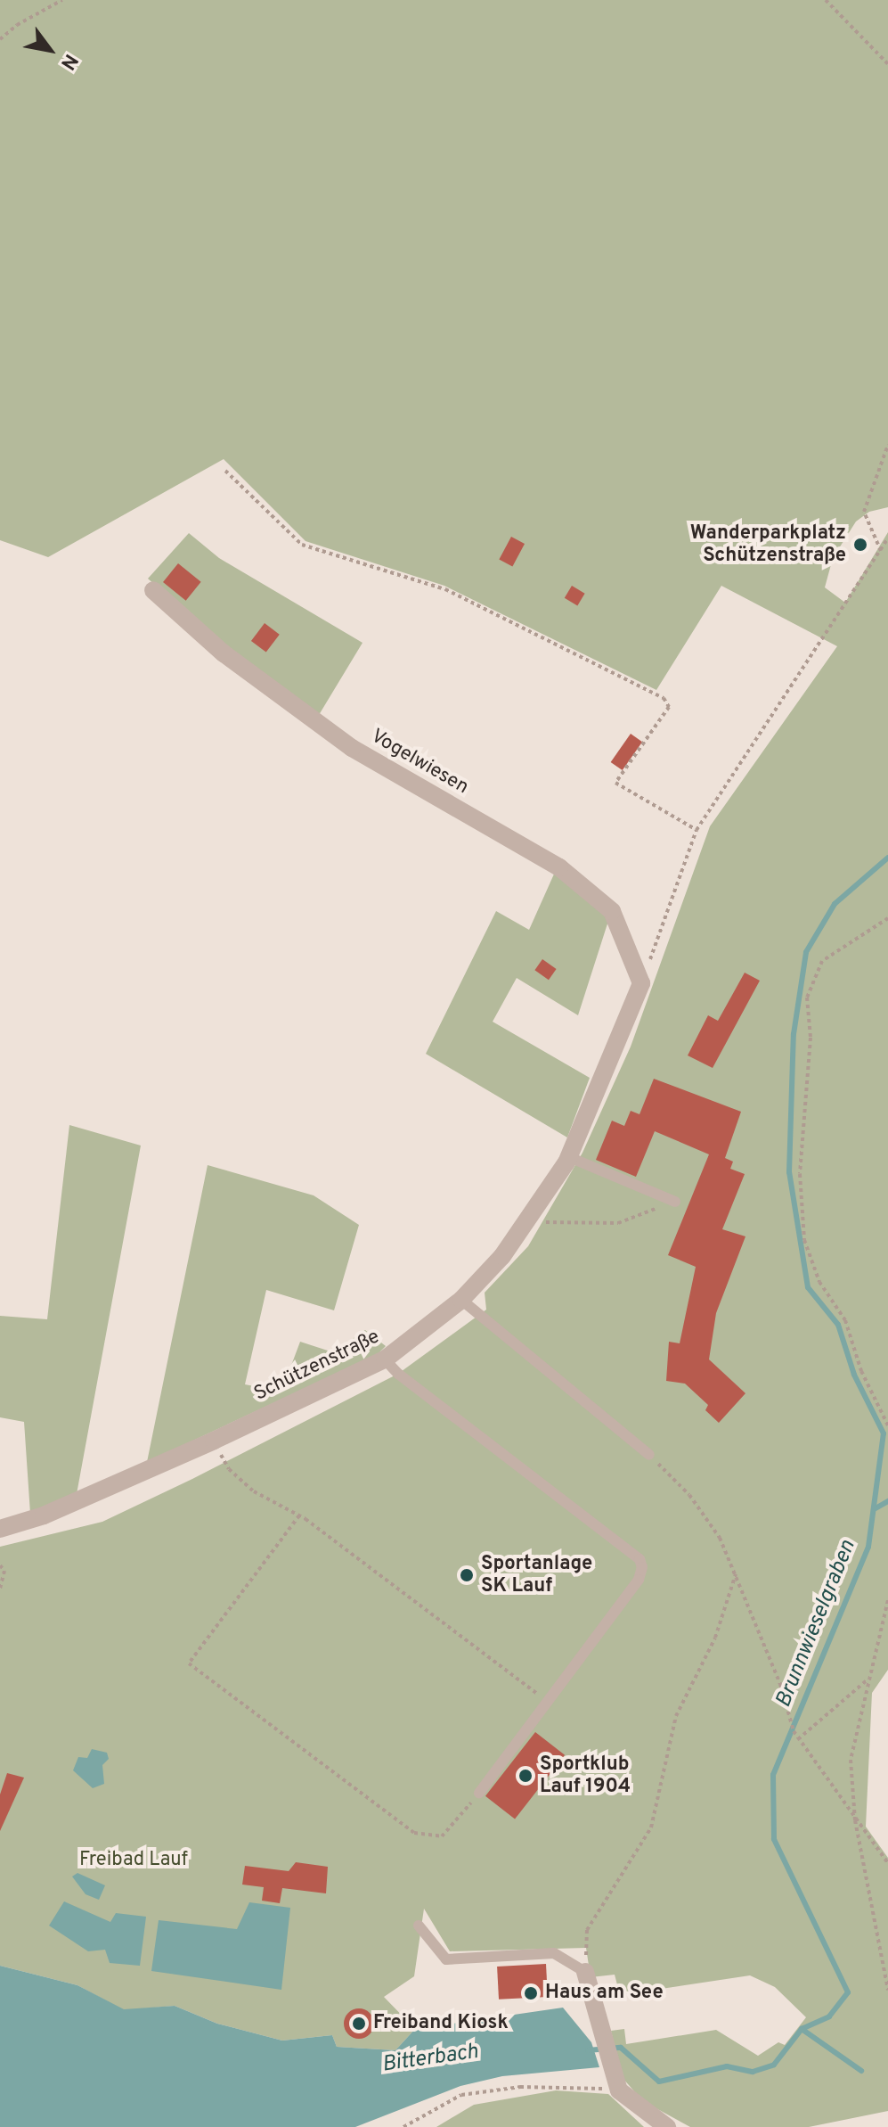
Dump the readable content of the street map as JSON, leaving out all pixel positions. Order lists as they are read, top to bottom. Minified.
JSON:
{"streets":{"street":["Vogelwiesen","Schützenstraße"]},"crossings":[["Vogelwiesen","Schützenstraße"]],"water":["Brunnwieselgraben","Bitterbach"],"parks":["Freibad Lauf"],"places":["Wanderparkplatz Schützenstraße","Sportanlage SK Lauf","Sportklub Lauf 1904","Haus am See","Freiband Kiosk"],"north":"bottom right"}
